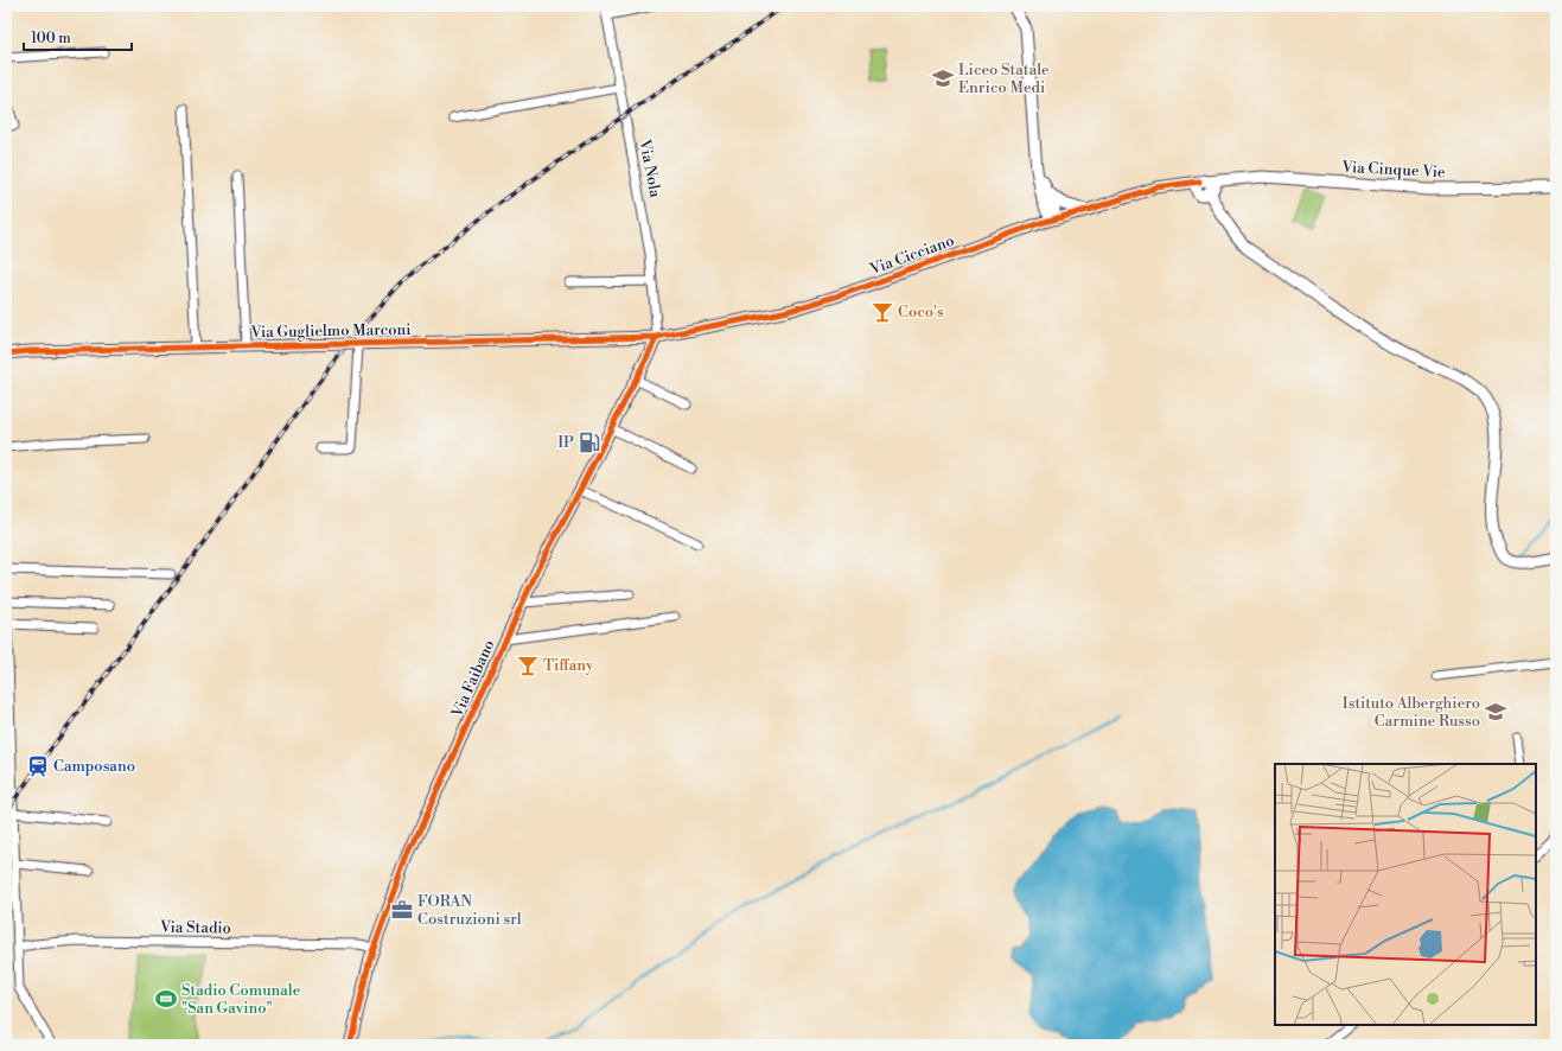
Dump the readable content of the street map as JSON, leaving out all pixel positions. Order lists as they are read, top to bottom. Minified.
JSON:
{"streets":{"street":["Via Nola","Via Cinque Vie","Via Cicciano","Via Guglielmo Marconi","Via Faibano","Via Stadio"]},"crossings":[["Via Nola","Via Cicciano"],["Via Nola","Via Guglielmo Marconi"],["Via Nola","Via Faibano"],["Via Cinque Vie","Via Cicciano"],["Via Cicciano","Via Guglielmo Marconi"],["Via Cicciano","Via Faibano"],["Via Guglielmo Marconi","Via Faibano"],["Via Faibano","Via Stadio"]],"places":{"school or university":["Liceo Statale Enrico Medi","Istituto Alberghiero Carmine Russo"],"bar":["Coco's","Tiffany"],"fuel station":["IP"],"station":["Camposano"],"office":["FORAN Costruzioni srl"],"sports":["Stadio Comunale \"San Gavino\""]},"scale_bar":"100 m"}
